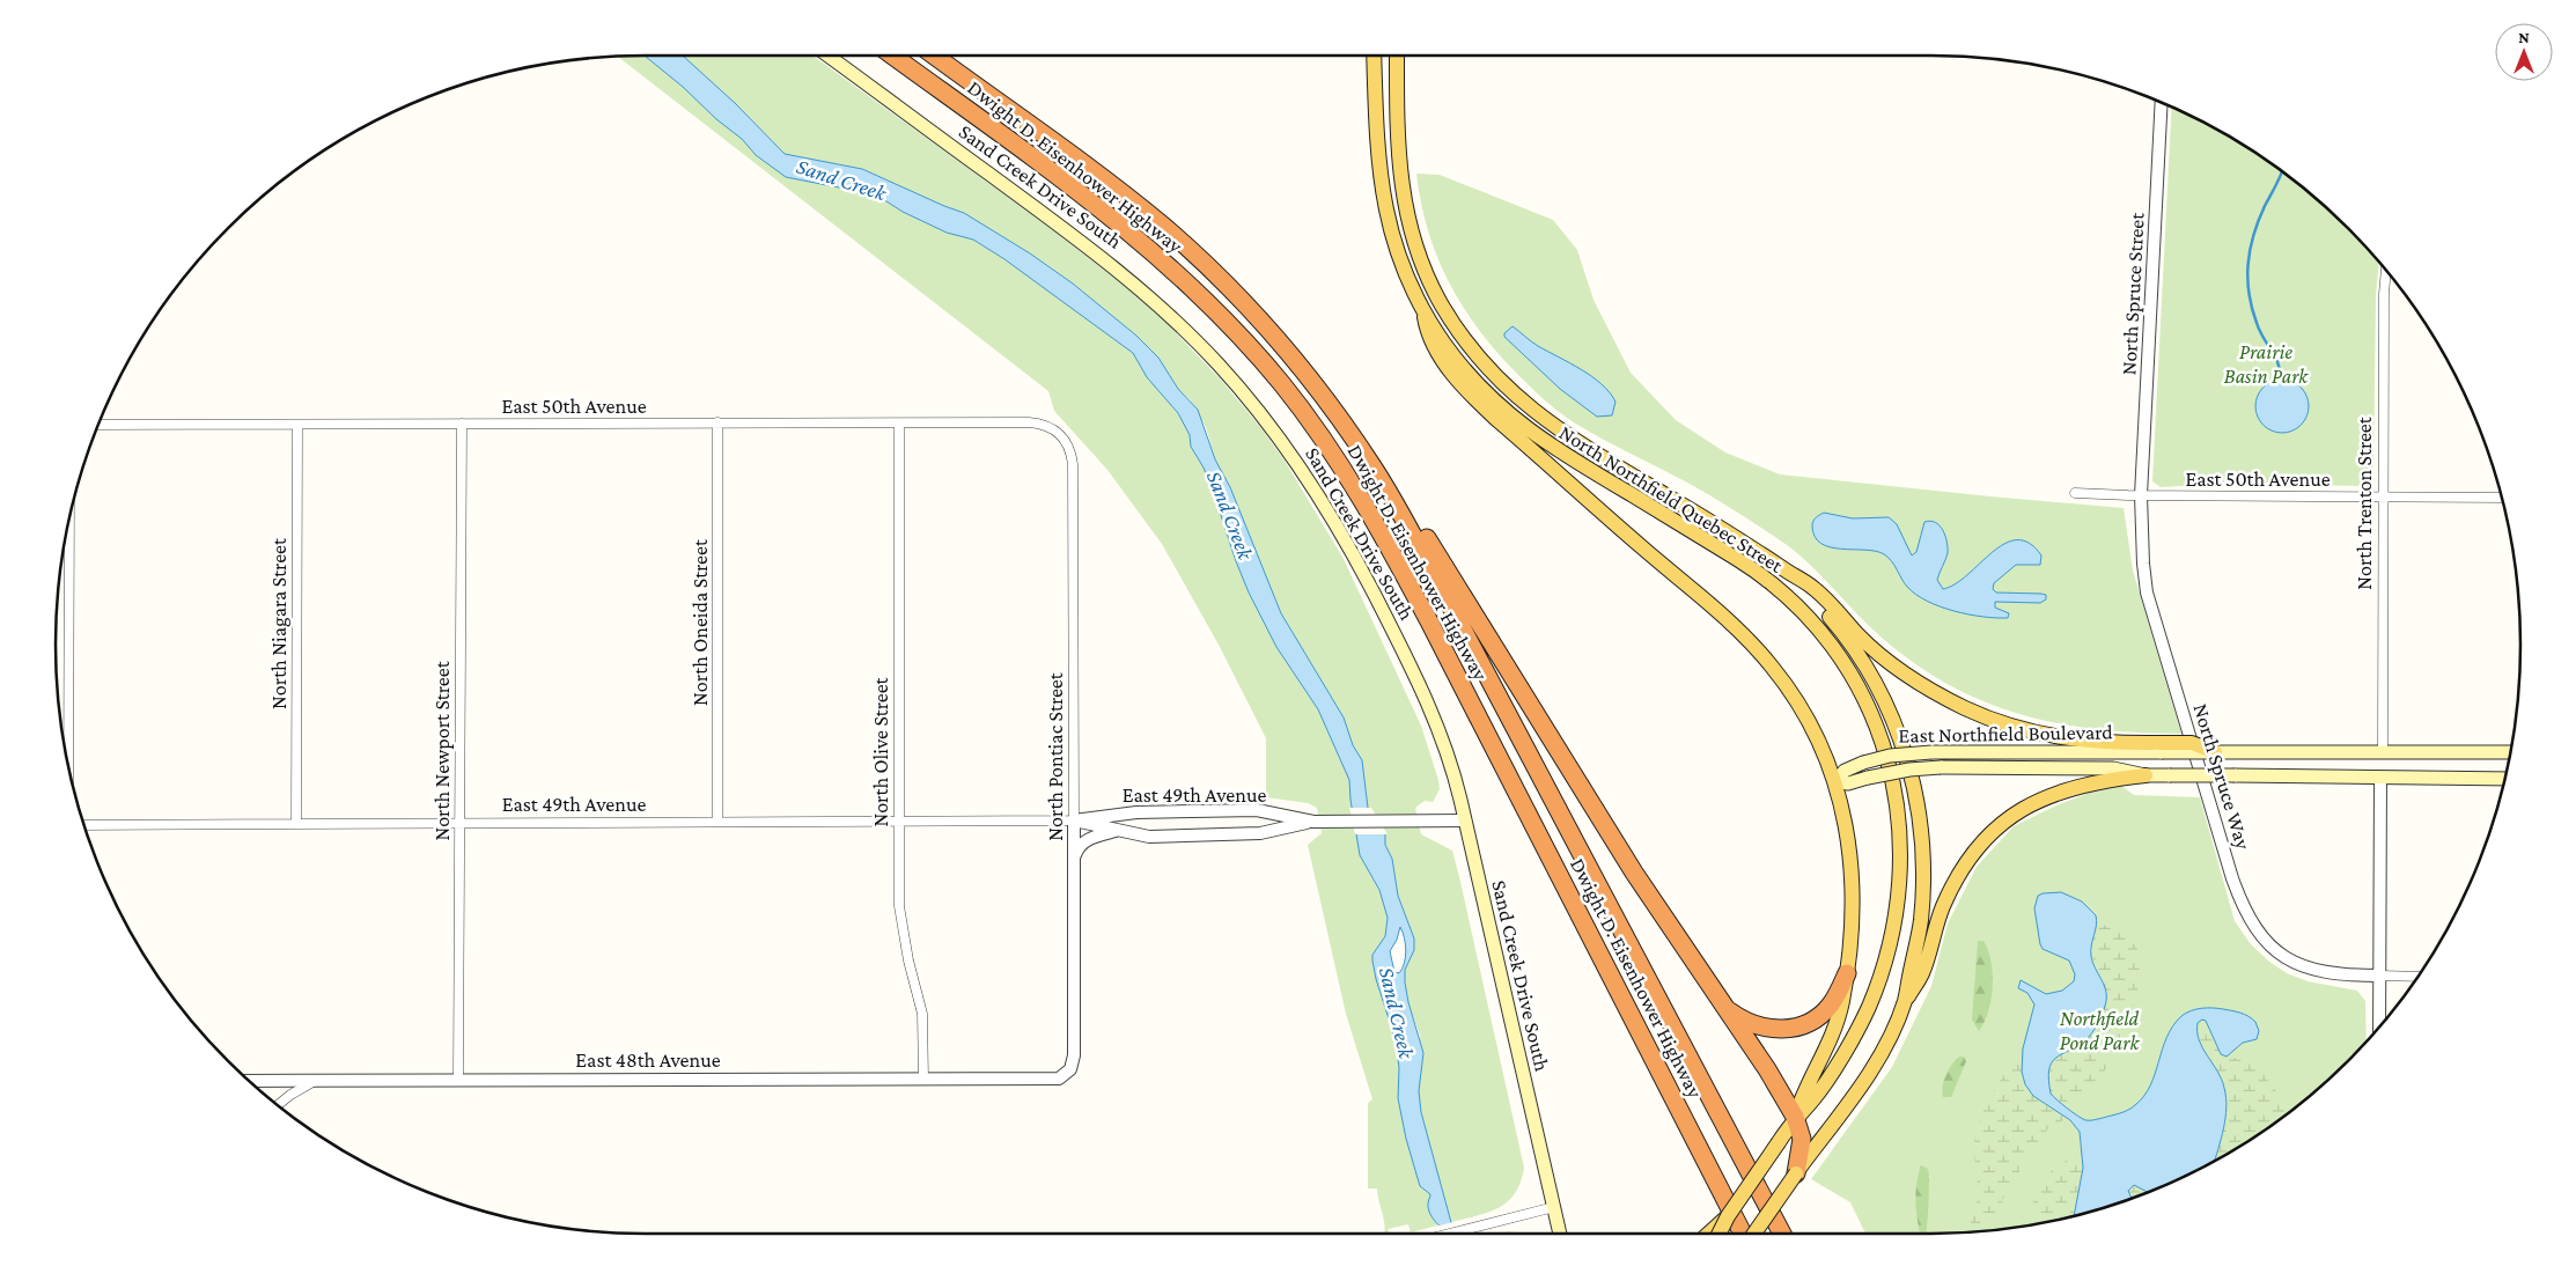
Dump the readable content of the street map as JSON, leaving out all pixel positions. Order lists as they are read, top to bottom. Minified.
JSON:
{"streets":{"highway":["Dwight D. Eisenhower Highway"],"main road":["Sand Creek Drive South","North Northfield Quebec Street","East Northfield Boulevard"],"street":["North Spruce Street","East 50th Avenue","North Trenton Street","North Oneida Street","North Niagara Street","North Newport Street","North Olive Street","North Pontiac Street","North Spruce Way","East 49th Avenue","East 48th Avenue"]},"crossings":[["Sand Creek Drive South","East 49th Avenue"],["North Spruce Street","East 50th Avenue"],["North Spruce Street","North Spruce Way"],["East 50th Avenue","North Trenton Street"],["East 50th Avenue","North Oneida Street"],["East 50th Avenue","North Niagara Street"],["East 50th Avenue","North Newport Street"],["East 50th Avenue","North Olive Street"],["East 50th Avenue","North Pontiac Street"],["East 50th Avenue","North Spruce Way"],["North Oneida Street","East 49th Avenue"],["North Niagara Street","East 49th Avenue"],["North Newport Street","East 49th Avenue"],["North Newport Street","East 48th Avenue"],["North Olive Street","East 49th Avenue"],["North Olive Street","East 48th Avenue"],["North Pontiac Street","East 49th Avenue"],["North Pontiac Street","East 48th Avenue"]],"water":["Sand Creek"],"parks":["Prairie Basin Park","Northfield Pond Park"],"north":"top"}
